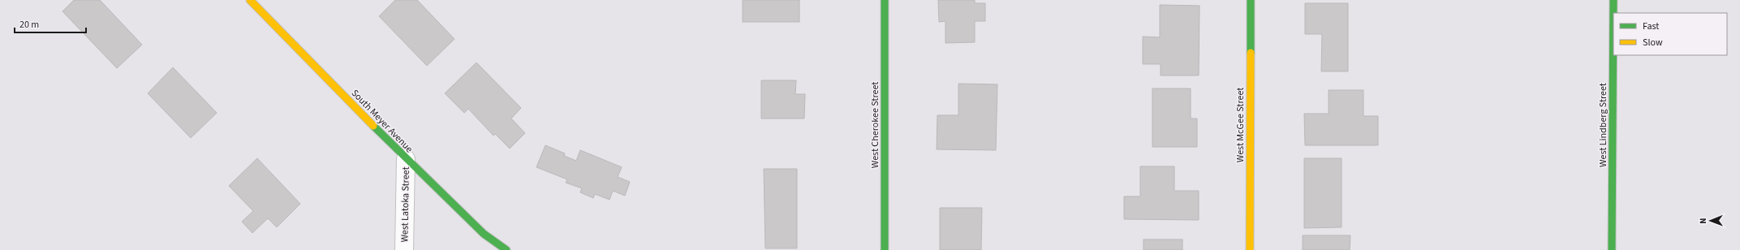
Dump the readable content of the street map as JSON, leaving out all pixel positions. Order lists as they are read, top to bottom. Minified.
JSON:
{"streets":{"street":["South Meyer Avenue","West Cherokee Street","West McGee Street","West Lindberg Street","West Latoka Street"]},"crossings":[["South Meyer Avenue","West Latoka Street"]],"legend":["Fast","Slow"],"scale_bar":"20 m","north":"left"}
